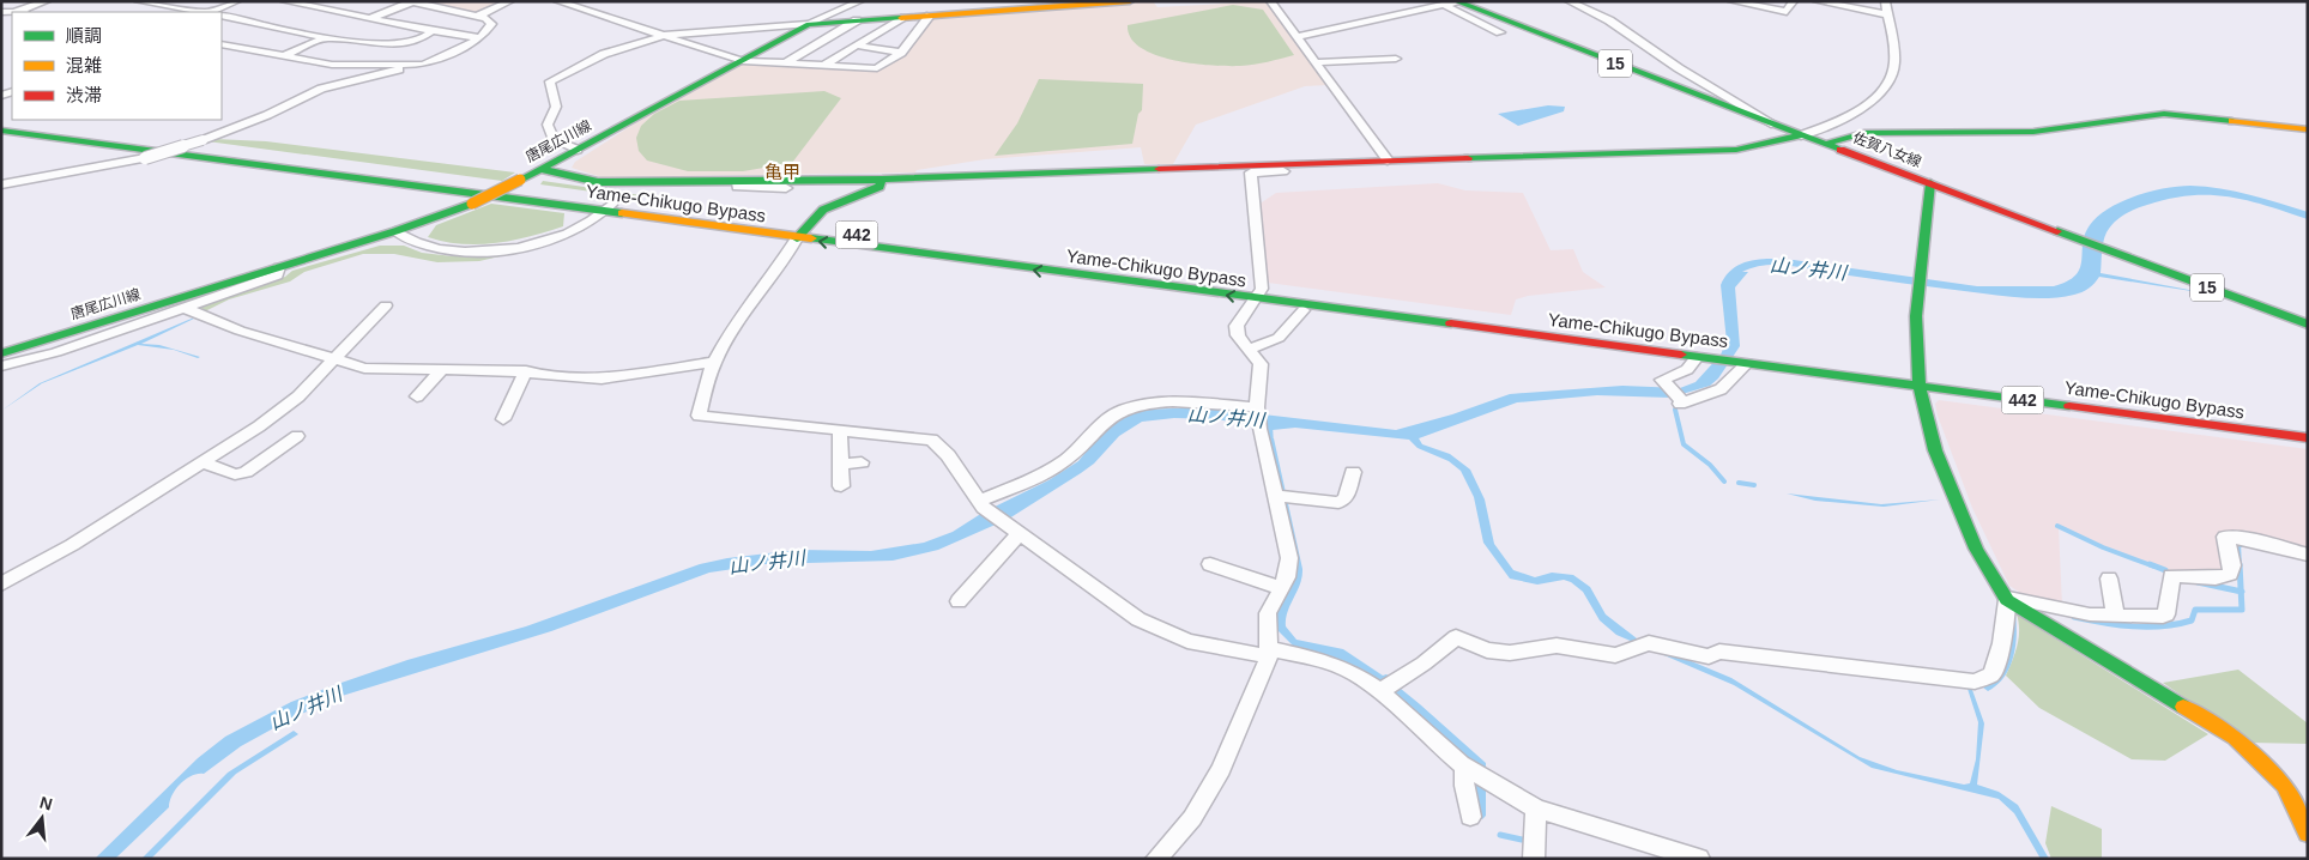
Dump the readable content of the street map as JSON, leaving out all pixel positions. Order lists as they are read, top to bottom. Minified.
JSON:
{"streets":{"main road":["15","唐尾広川線","佐賀八女線","Yame-Chikugo Bypass","442"]},"districts":["亀甲"],"water":["山ノ井川"],"legend":["順調","混雑","渋滞"],"north":"top"}
